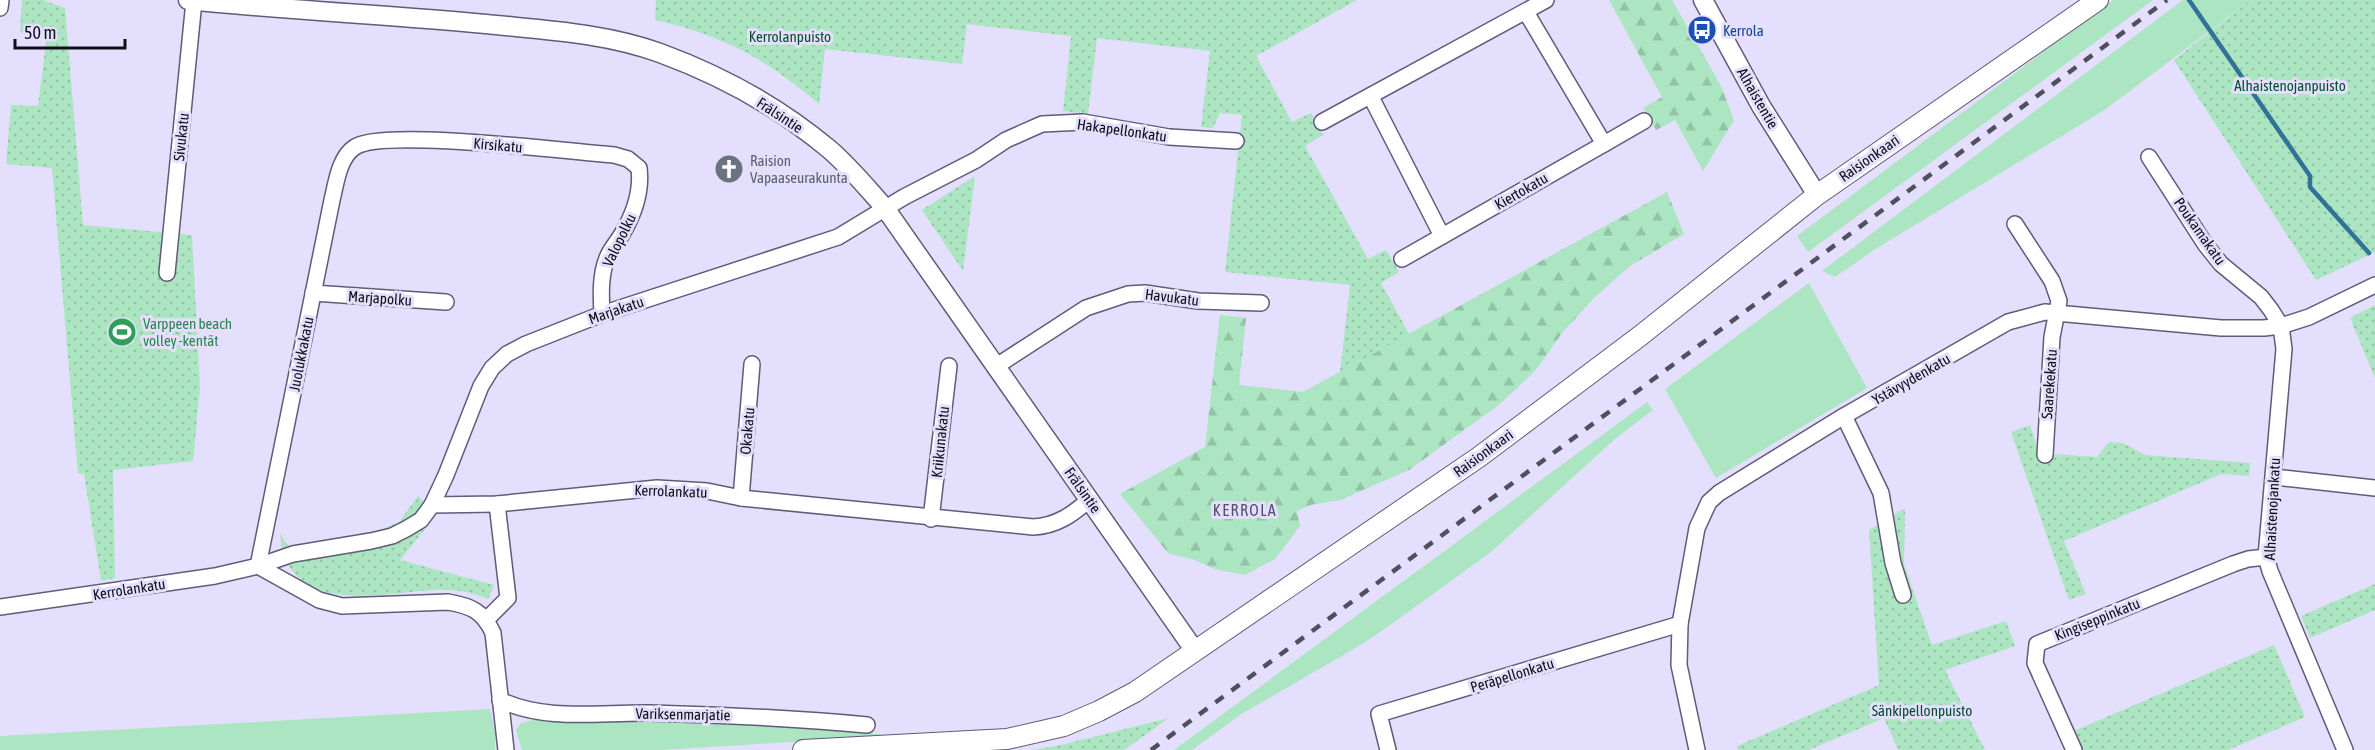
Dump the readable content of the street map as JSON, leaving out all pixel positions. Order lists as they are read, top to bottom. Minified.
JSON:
{"streets":{"main road":["Raisionkaari"],"street":["Alhaistentie","Frälsintie","Hakapellonkatu","Sivukatu","Kirsikatu","Kiertokatu","Poukamakatu","Valopolku","Havukatu","Marjapolku","Marjakatu","Juolukkakatu","Ystävyydenkatu","Saarekekatu","Okakatu","Kriikunakatu","Kerrolankatu","Alhaistenojankatu","Kingiseppinkatu","Peräpellonkatu","Variksenmarjatie"]},"crossings":[["Alhaistentie","Raisionkaari"],["Frälsintie","Hakapellonkatu"],["Frälsintie","Sivukatu"],["Frälsintie","Raisionkaari"],["Frälsintie","Havukatu"],["Frälsintie","Marjakatu"],["Frälsintie","Kerrolankatu"],["Hakapellonkatu","Marjakatu"],["Kirsikatu","Valopolku"],["Kirsikatu","Juolukkakatu"],["Poukamakatu","Ystävyydenkatu"],["Poukamakatu","Alhaistenojankatu"],["Valopolku","Marjakatu"],["Marjapolku","Juolukkakatu"],["Marjakatu","Kerrolankatu"],["Juolukkakatu","Kerrolankatu"],["Ystävyydenkatu","Saarekekatu"],["Ystävyydenkatu","Alhaistenojankatu"],["Ystävyydenkatu","Peräpellonkatu"],["Okakatu","Kerrolankatu"],["Kriikunakatu","Kerrolankatu"],["Alhaistenojankatu","Kingiseppinkatu"]],"districts":["KERROLA"],"parks":["Kerrolanpuisto","Alhaistenojanpuisto","Sänkipellonpuisto"],"places":{"bus stop":["Kerrola"],"church":["Raision Vapaaseurakunta"],"sports":["Varppeen beach volley -kentät"]},"scale_bar":"50 m"}
